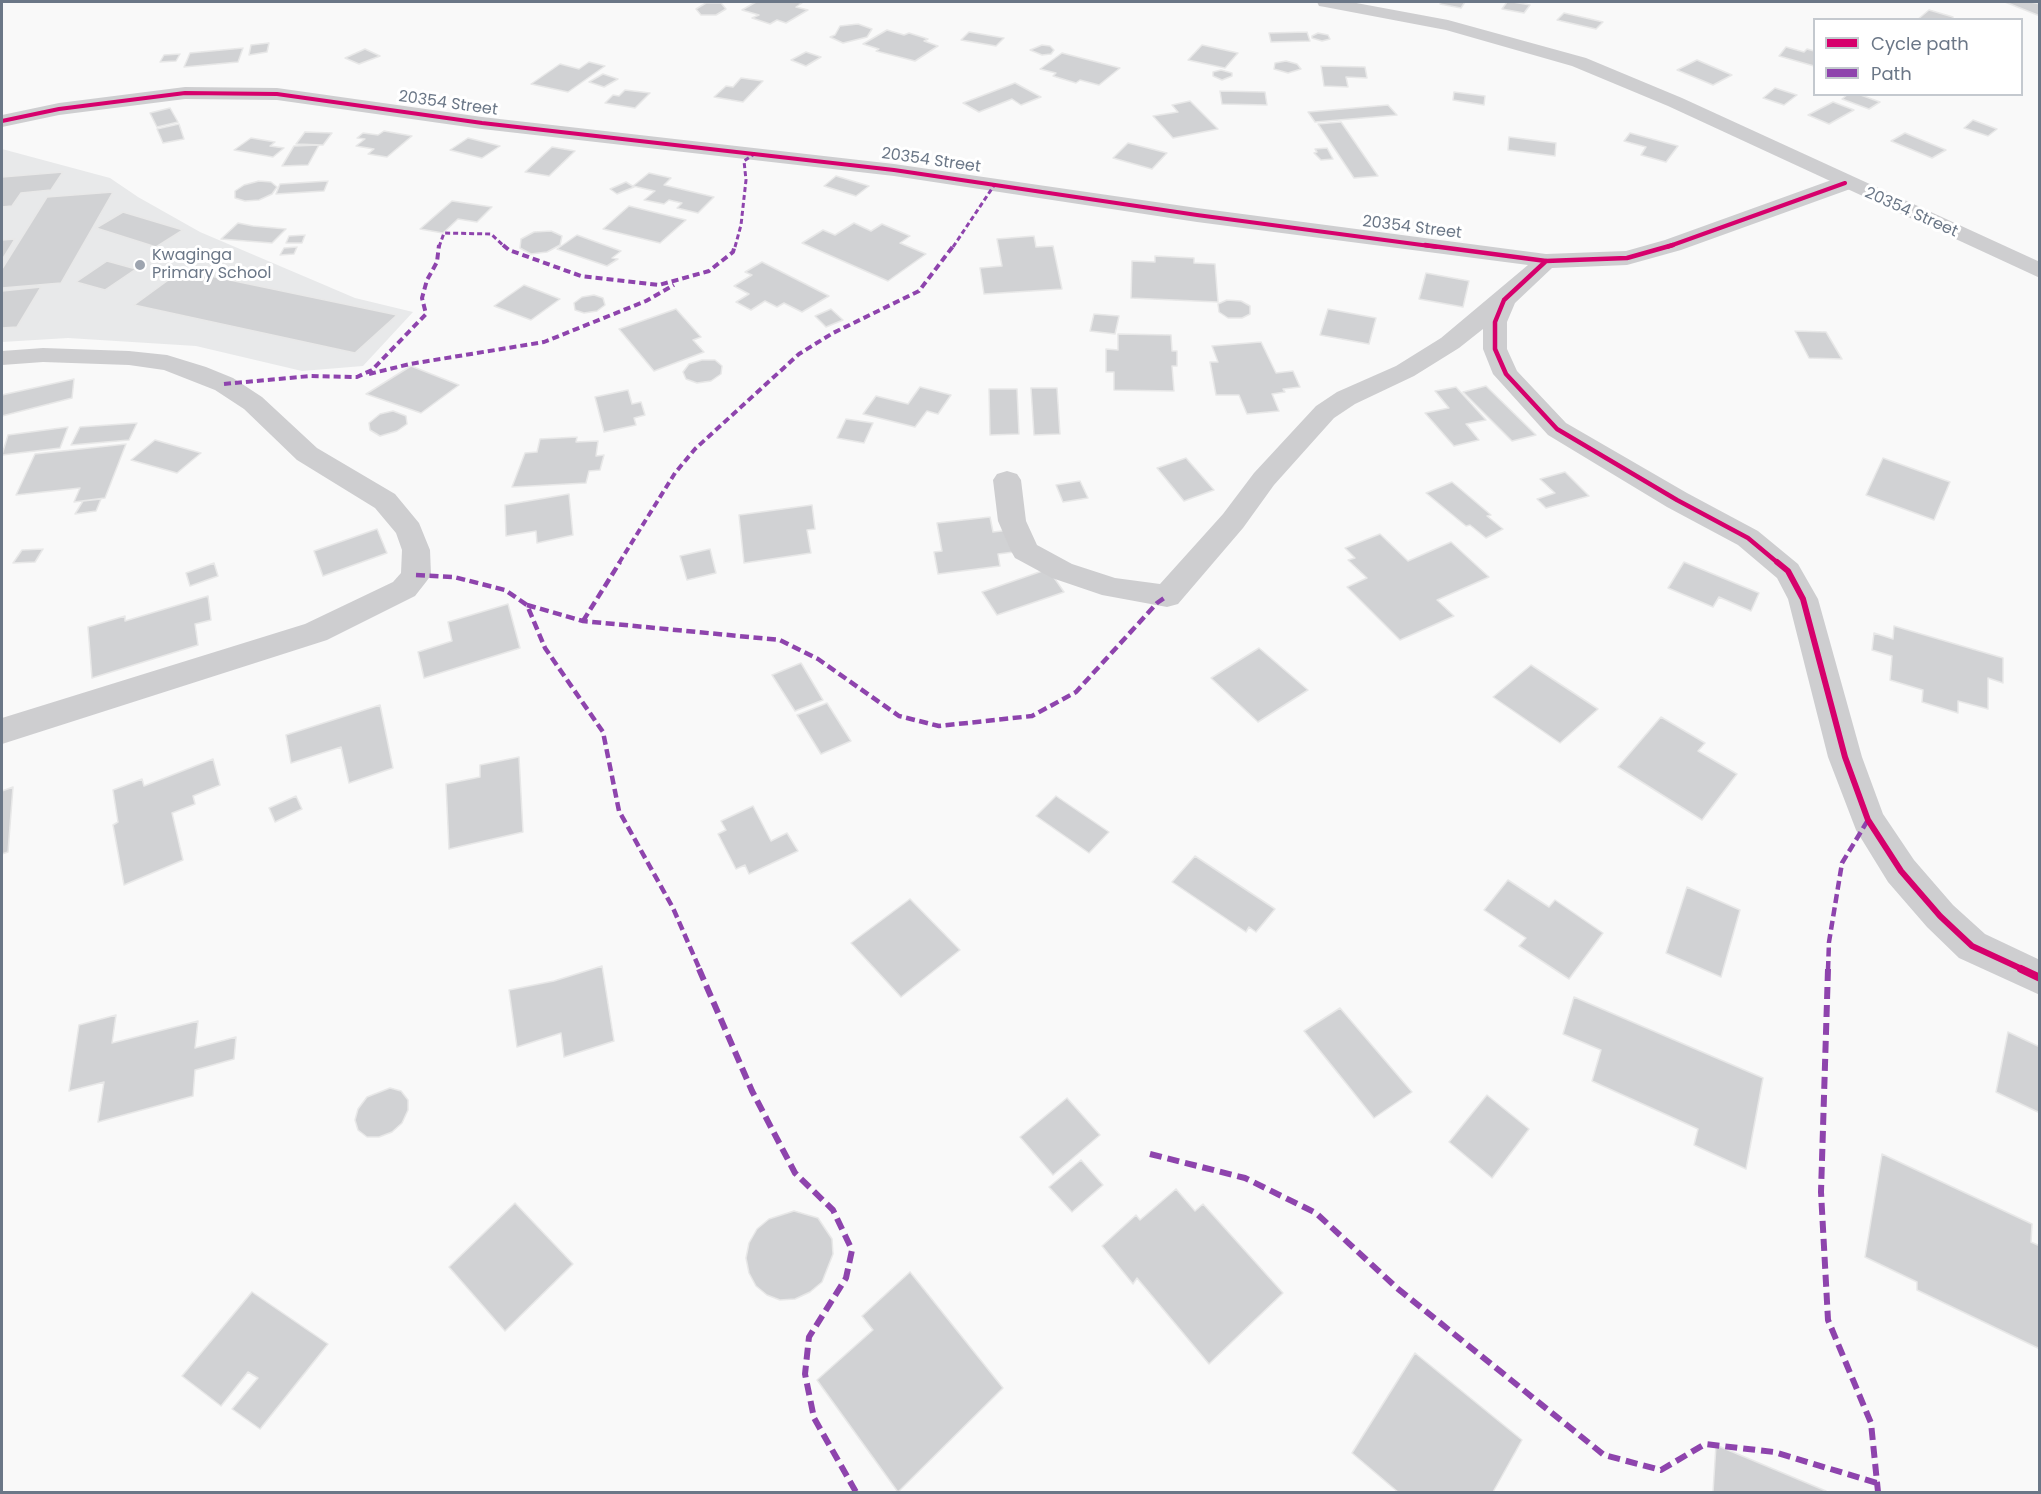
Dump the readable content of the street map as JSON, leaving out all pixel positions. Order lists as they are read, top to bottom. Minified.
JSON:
{"streets":{"street":["20354 Street"]},"places":["Kwaginga Primary School"],"legend":["Cycle path","Path"]}
